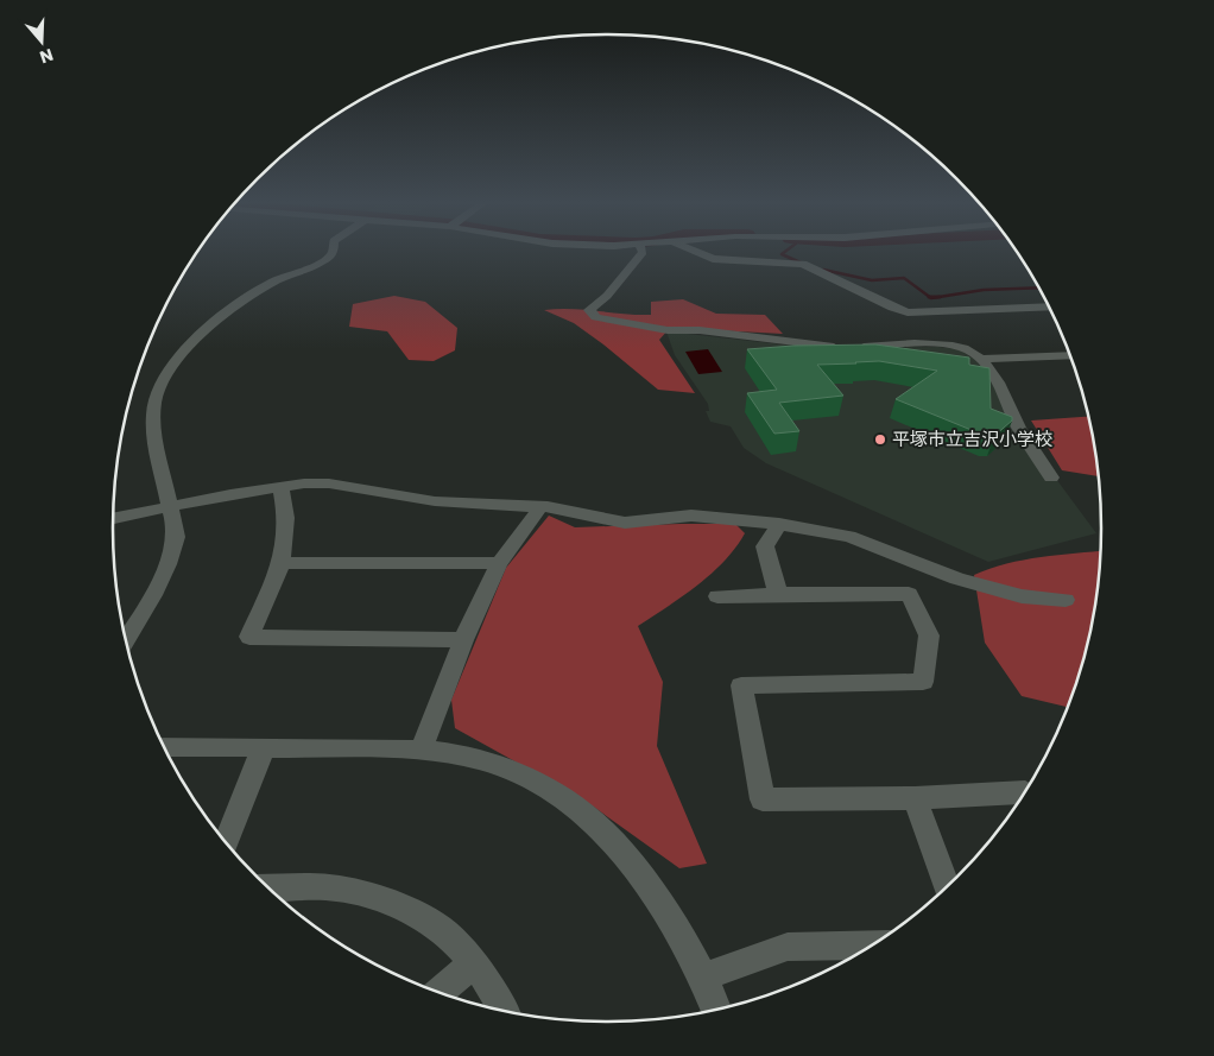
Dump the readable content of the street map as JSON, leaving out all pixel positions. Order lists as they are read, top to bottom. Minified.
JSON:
{"places":["平塚市立吉沢小学校"],"north":"bottom"}
